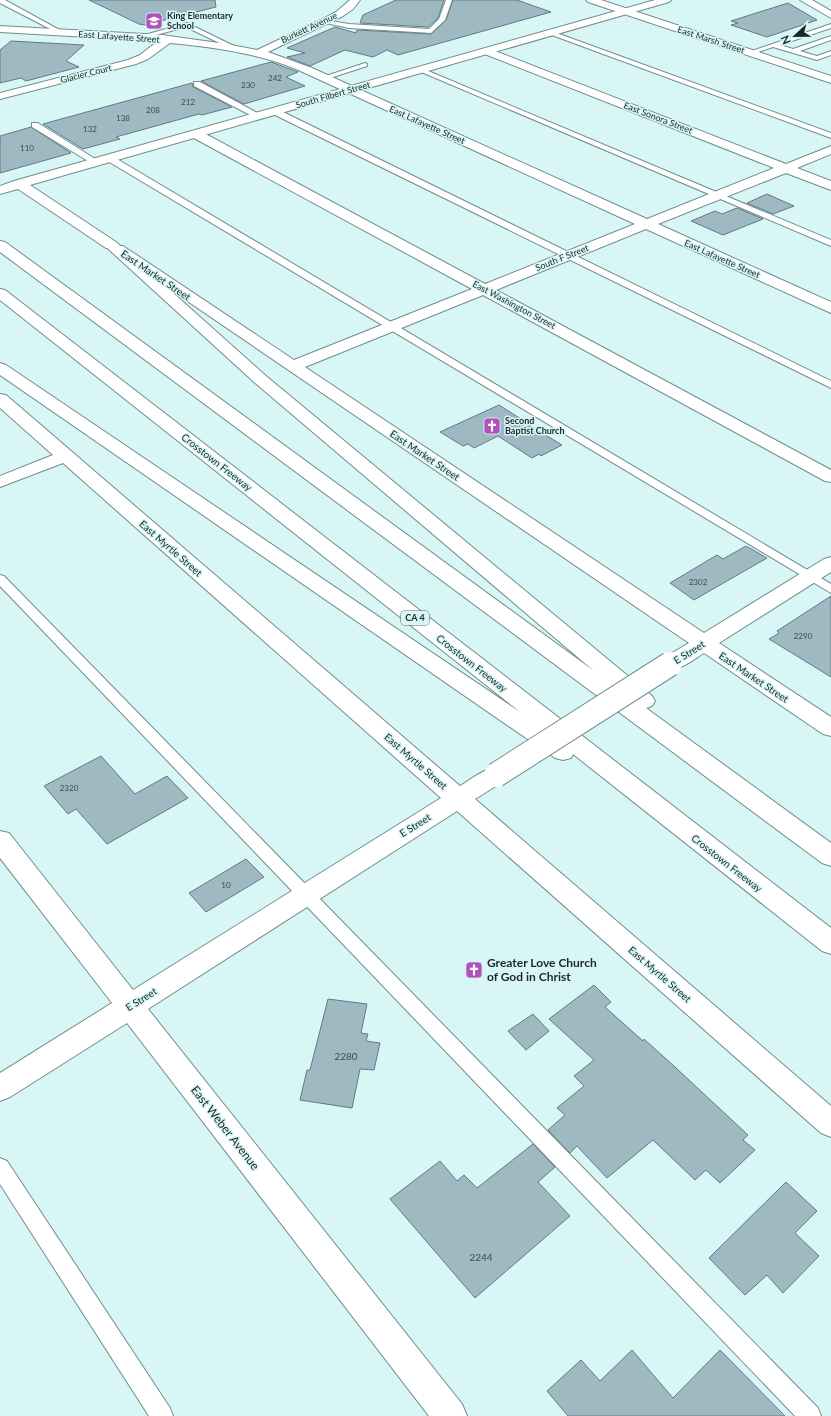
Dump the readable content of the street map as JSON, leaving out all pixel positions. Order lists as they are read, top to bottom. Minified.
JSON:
{"streets":{"main road":["Burkett Avenue","East Lafayette Street","East Marsh Street","Glacier Court","South Filbert Street","East Sonora Street","South F Street","East Market Street","East Washington Street","Crosstown Freeway","East Myrtle Street","CA 4","E Street","East Weber Avenue"]},"crossings":[["Burkett Avenue","East Lafayette Street"],["East Lafayette Street","Glacier Court"],["East Lafayette Street","South Filbert Street"],["East Lafayette Street","South F Street"],["East Marsh Street","South Filbert Street"],["South Filbert Street","East Sonora Street"],["South Filbert Street","East Market Street"],["South Filbert Street","East Washington Street"],["East Sonora Street","South F Street"],["South F Street","East Market Street"],["South F Street","East Washington Street"],["East Market Street","E Street"],["East Myrtle Street","E Street"],["E Street","East Weber Avenue"]],"places":{"school or university":["King Elementary School"],"church":["Second Baptist Church","Greater Love Church of God in Christ"]},"house_numbers":["242","230","212","208","138","132","110","2302","2290","2320","10","2280","2244"],"north":"left"}
